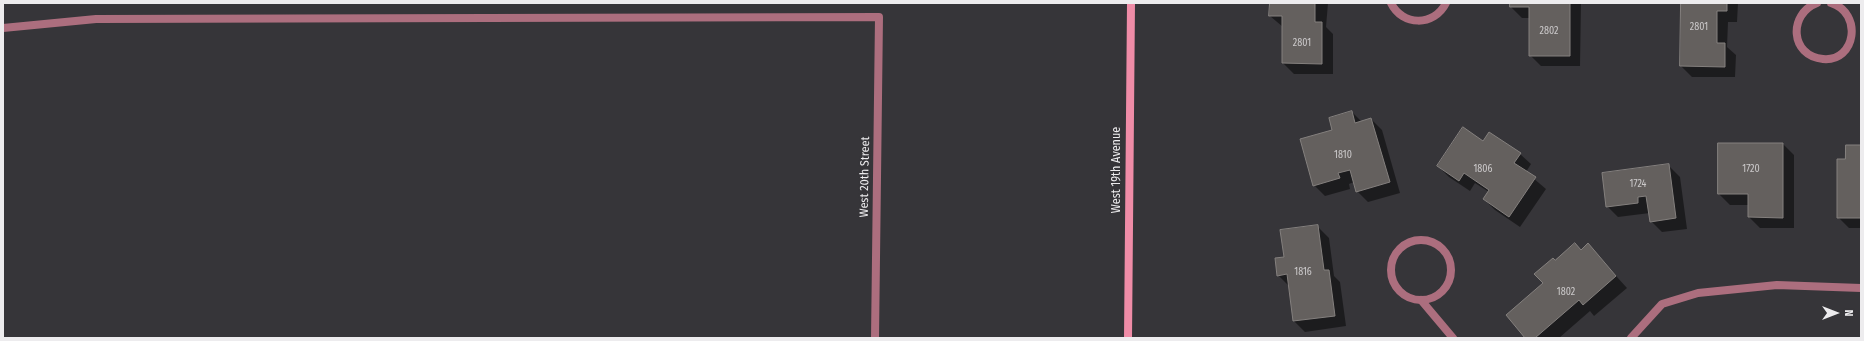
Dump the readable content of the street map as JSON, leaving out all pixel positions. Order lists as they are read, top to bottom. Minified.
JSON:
{"streets":{"street":["West 19th Avenue","West 20th Street"]},"house_numbers":["2801","2802","2801","1810","1806","1720","1724","1816","1802"],"north":"right"}
